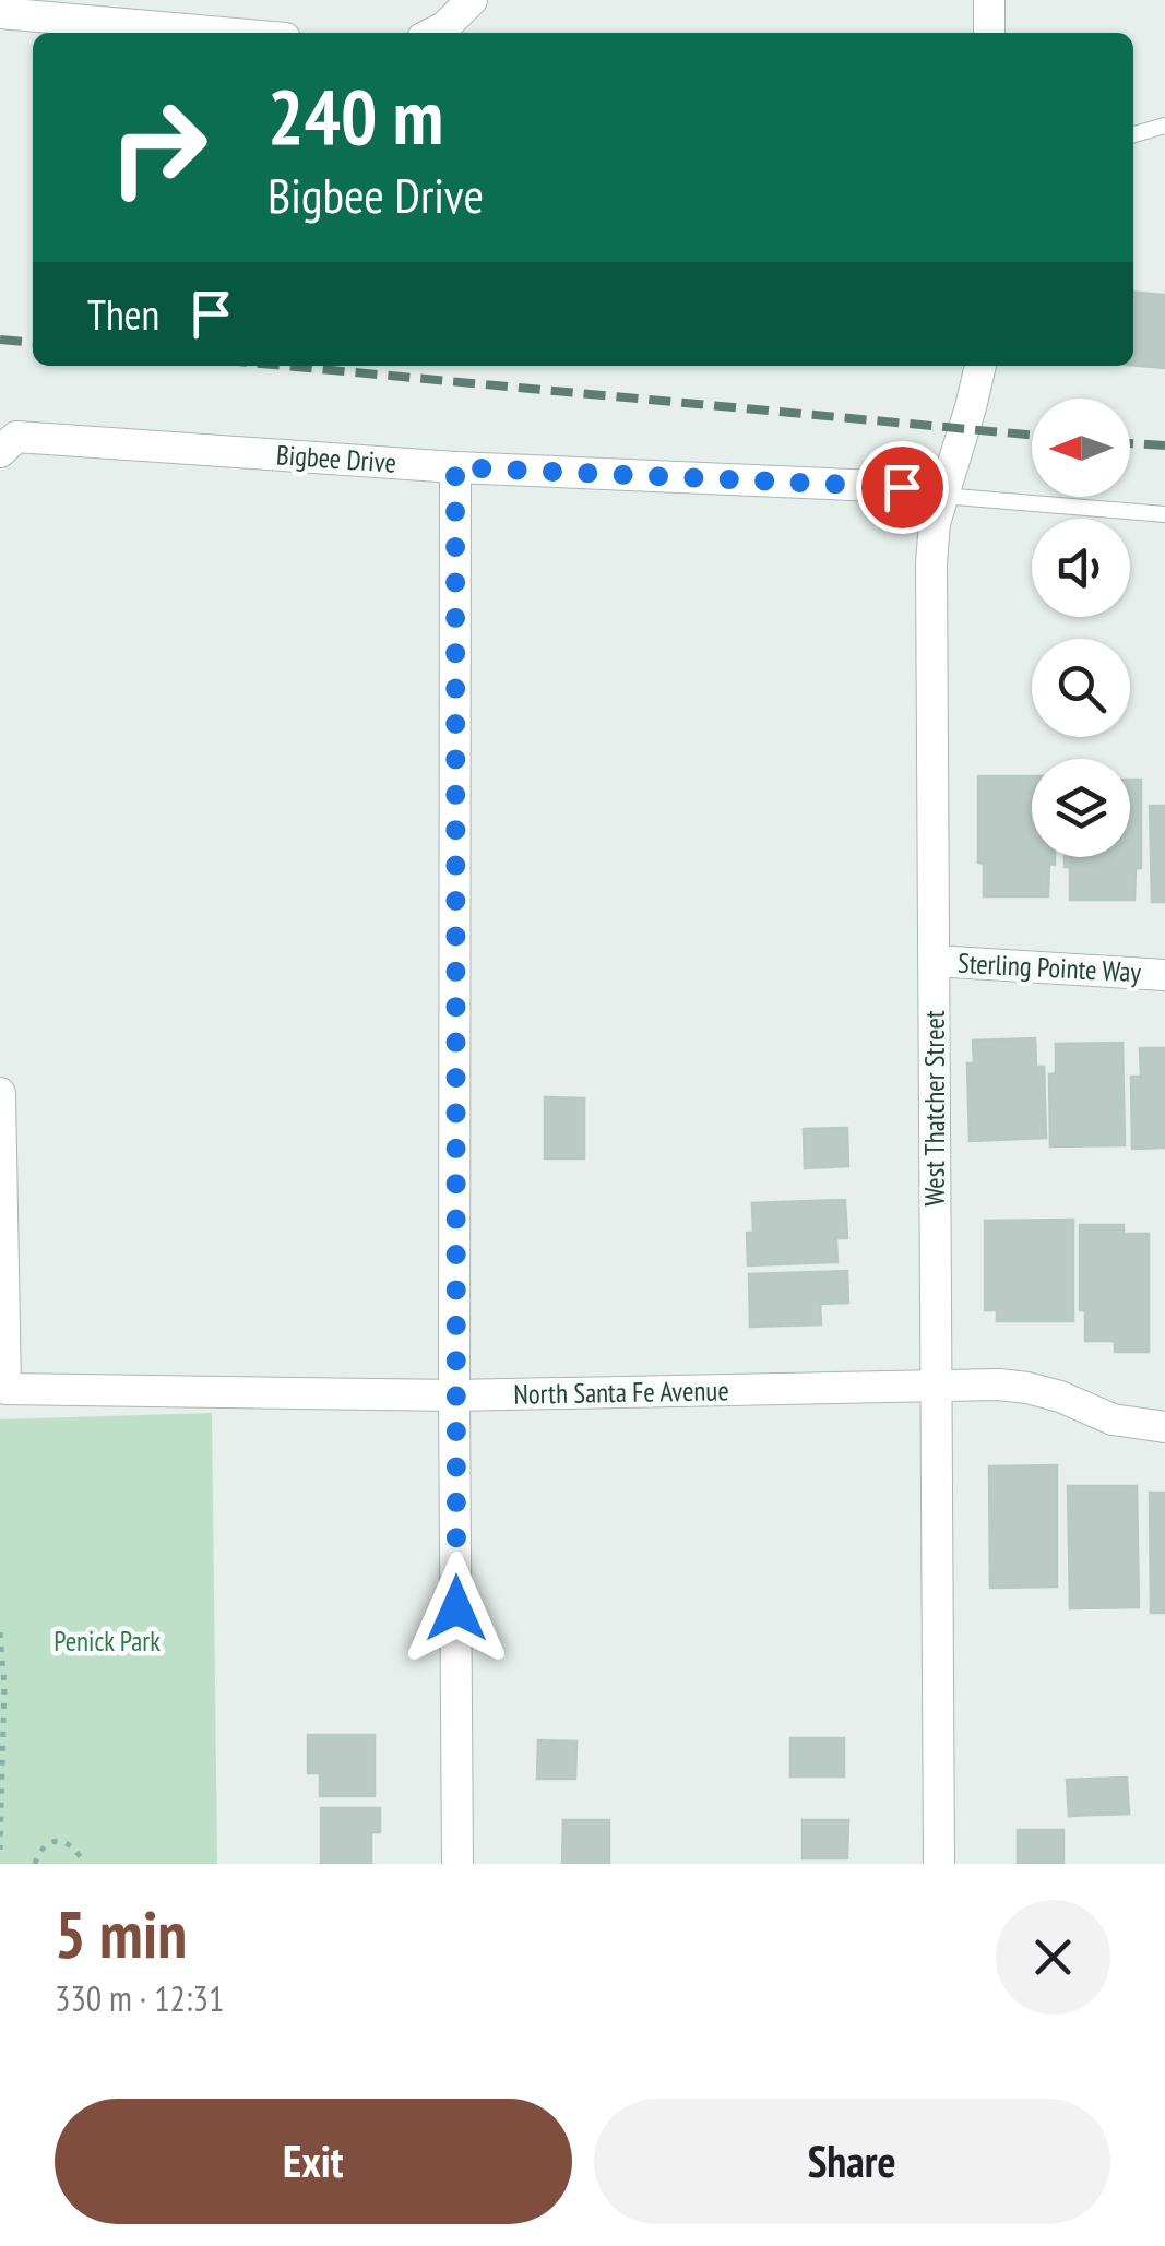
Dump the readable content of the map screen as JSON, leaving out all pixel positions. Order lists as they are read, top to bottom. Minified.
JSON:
{"streets":{"street":["Bigbee Drive","Sterling Pointe Way","West Thatcher Street","North Santa Fe Avenue"]},"crossings":[["Bigbee Drive","West Thatcher Street"],["Sterling Pointe Way","West Thatcher Street"],["West Thatcher Street","North Santa Fe Avenue"]],"parks":["Penick Park"],"north":"left","page":{"turn":["240 m","Bigbee Drive"],"then":"Then","heading":["5 min","330 m · 12:31"],"buttons":["Exit","Share"]}}
